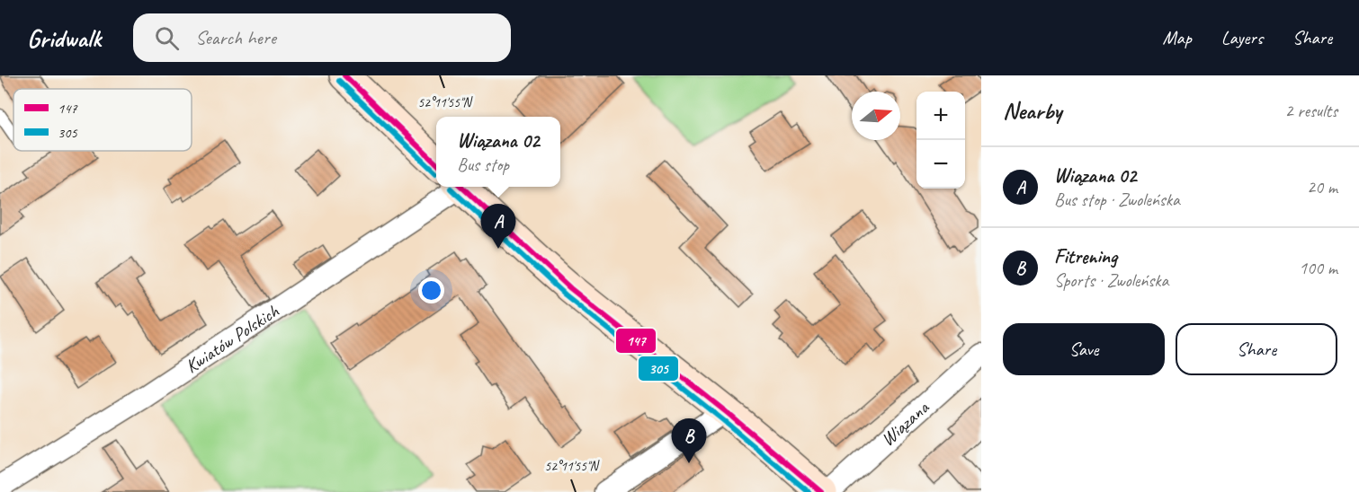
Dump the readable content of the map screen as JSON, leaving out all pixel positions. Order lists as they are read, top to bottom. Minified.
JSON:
{"streets":{"street":["Kwiatów Polskich","Wiązana"]},"lines":["transit line 147","transit line 305"],"legend":["147","305"],"north":"right","page":{"header":"Gridwalk","search":"Search here","nav":["Map","Layers","Share"],"heading":["Nearby","2 results"],"map_buttons":["+","−"],"popup":["Wiązana 02","Bus stop"],"list":[{"mark":"A","name":"Wiązana 02","note":"Bus stop · Zwoleńska","value":"20 m"},{"mark":"B","name":"Fitrening","note":"Sports · Zwoleńska","value":"100 m"}],"pins":["A","B"],"buttons":["Save","Share"]},"coordinates":["52°11'55\"N"]}
